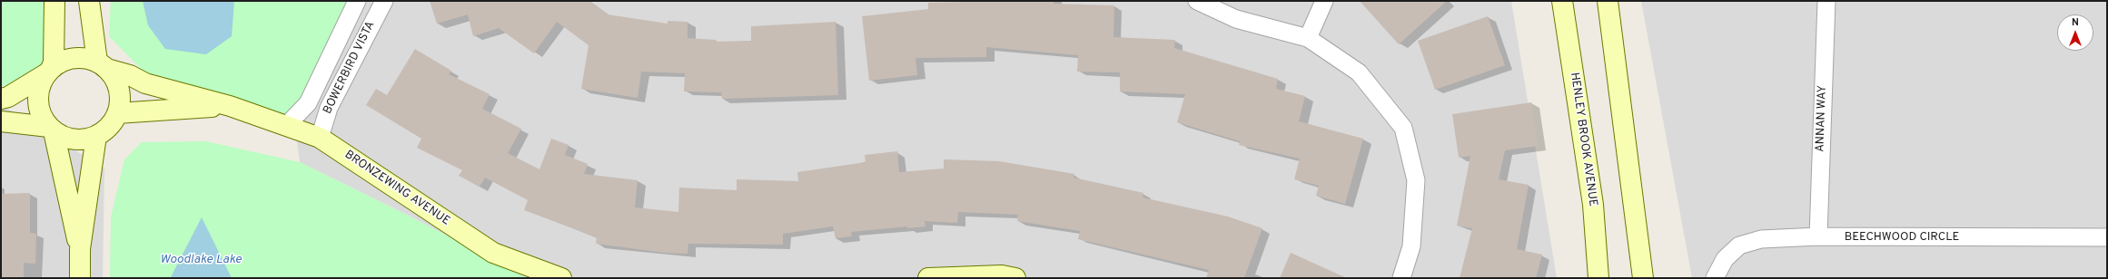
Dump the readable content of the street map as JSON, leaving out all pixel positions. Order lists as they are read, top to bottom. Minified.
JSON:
{"streets":{"street":["BOWERBIRD VISTA","ANNAN WAY","HENLEY BROOK AVENUE","BRONZEWING AVENUE","BEECHWOOD CIRCLE"]},"crossings":[["BOWERBIRD VISTA","BRONZEWING AVENUE"],["ANNAN WAY","BEECHWOOD CIRCLE"]],"water":["Woodlake Lake"],"north":"top"}
